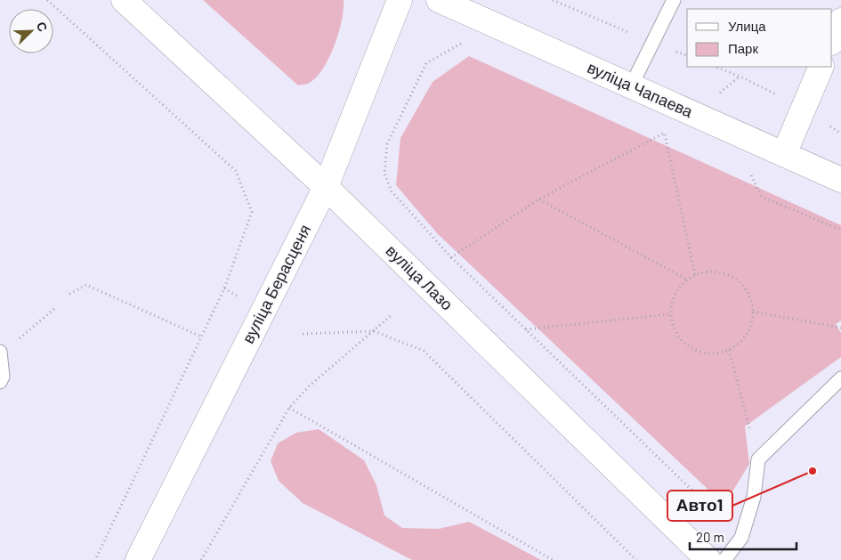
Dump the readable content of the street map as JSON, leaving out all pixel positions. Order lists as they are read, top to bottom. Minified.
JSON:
{"streets":{"street":["вуліца Чапаева","вуліца Лазо","вуліца Берасценя"]},"crossings":[["вуліца Лазо","вуліца Берасценя"]],"places":["Авто1"],"legend":["Улица","Парк"],"scale_bar":"20 m","north":"top right"}
